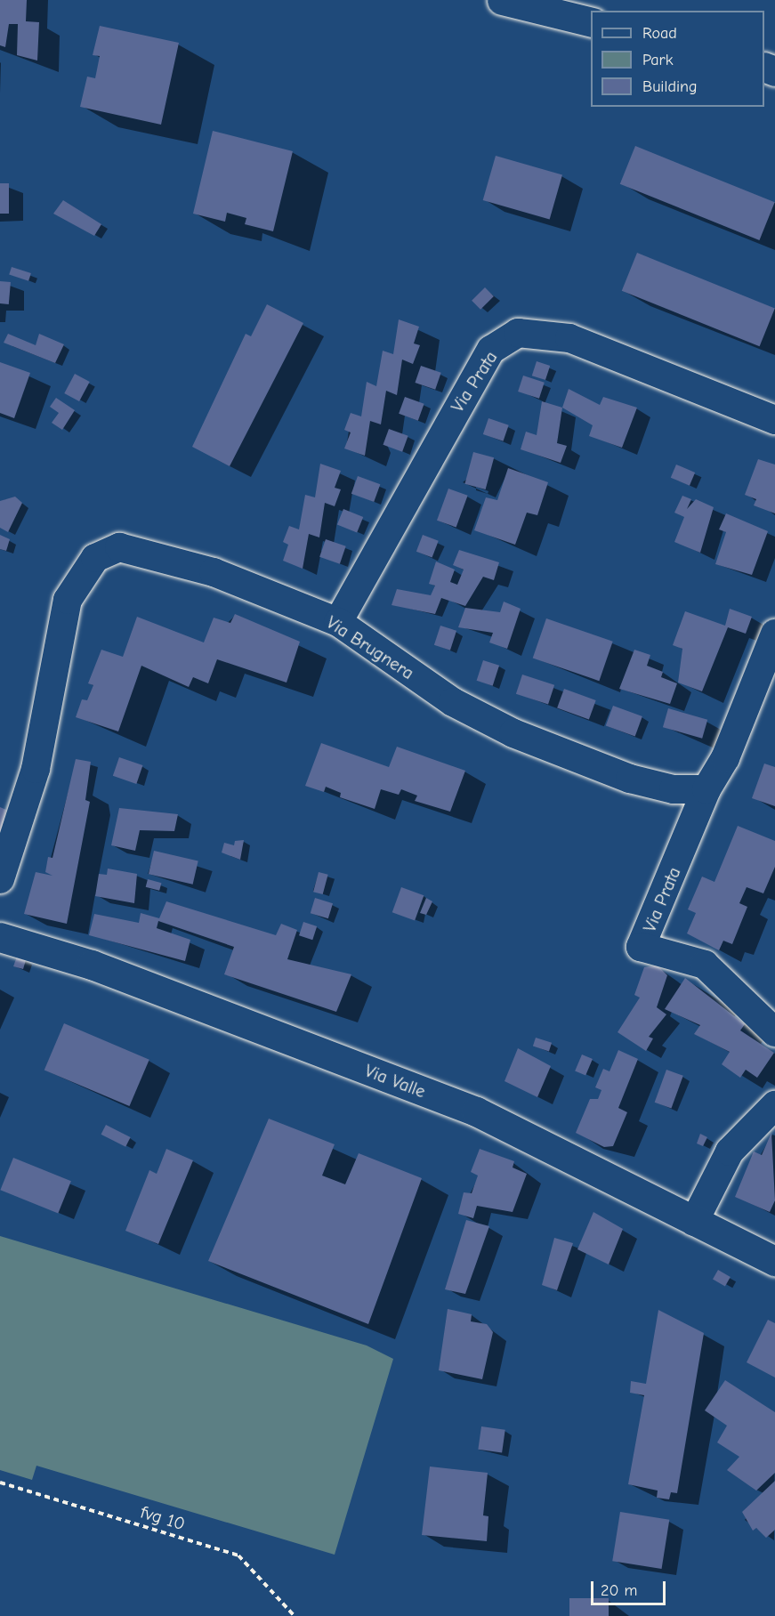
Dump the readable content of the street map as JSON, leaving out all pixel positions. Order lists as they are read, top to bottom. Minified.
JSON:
{"streets":{"street":["Via Prata","Via Brugnera","Via Valle"],"path":["fvg 10"]},"crossings":[["Via Prata","Via Brugnera"]],"legend":["Road","Park","Building"],"scale_bar":"20 m"}
